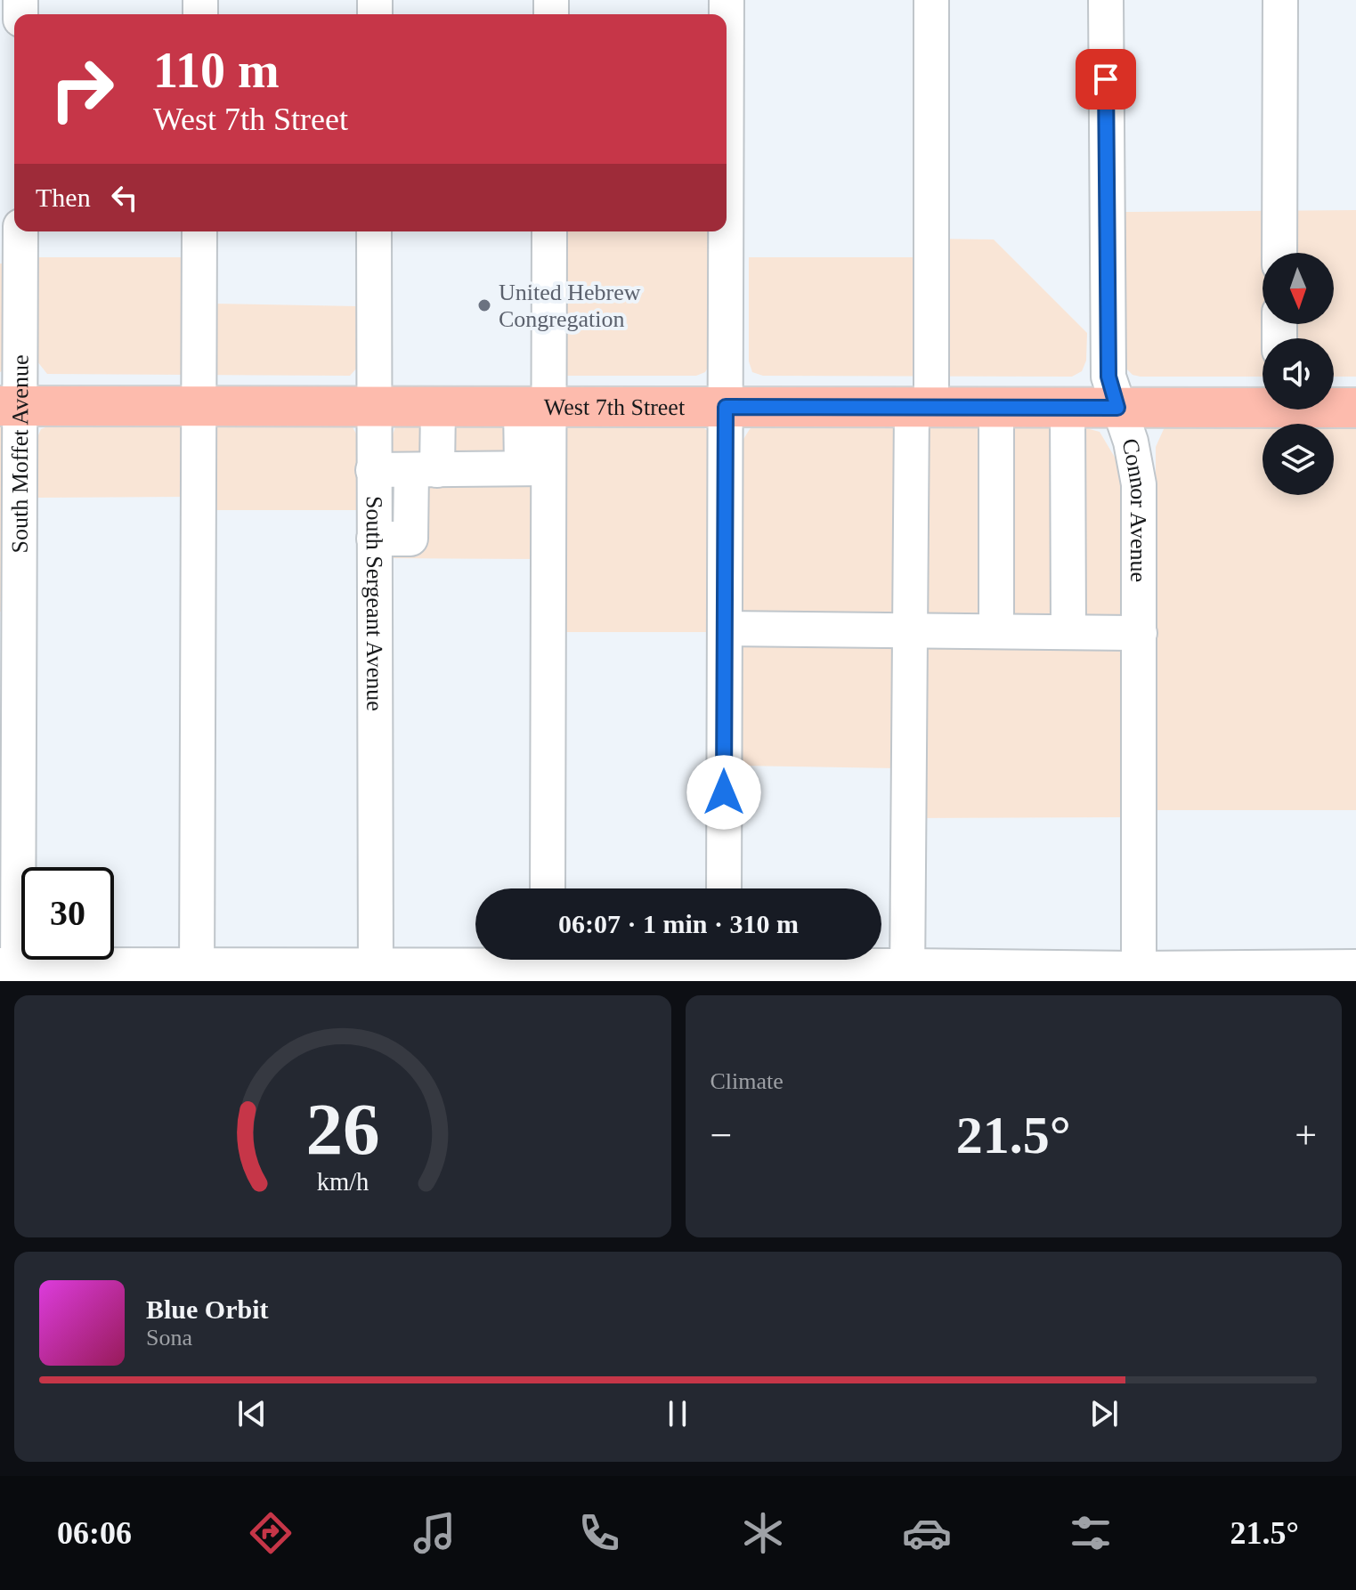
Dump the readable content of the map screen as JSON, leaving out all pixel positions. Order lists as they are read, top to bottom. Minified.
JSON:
{"streets":{"main road":["West 7th Street"],"street":["South Moffet Avenue","Connor Avenue","South Sergeant Avenue"]},"crossings":[["West 7th Street","South Moffet Avenue"],["West 7th Street","Connor Avenue"],["West 7th Street","South Sergeant Avenue"]],"places":["United Hebrew Congregation"],"north":"bottom","page":{"turn":["110 m","West 7th Street"],"then":"Then","limit":"30","trip":"06:07 · 1 min · 310 m","tile":"Climate","heat":["−","21.5°","+"],"song":["Blue Orbit","Sona"],"tabs":["06:06","21.5°"],"gauge":["26","km/h"]}}
